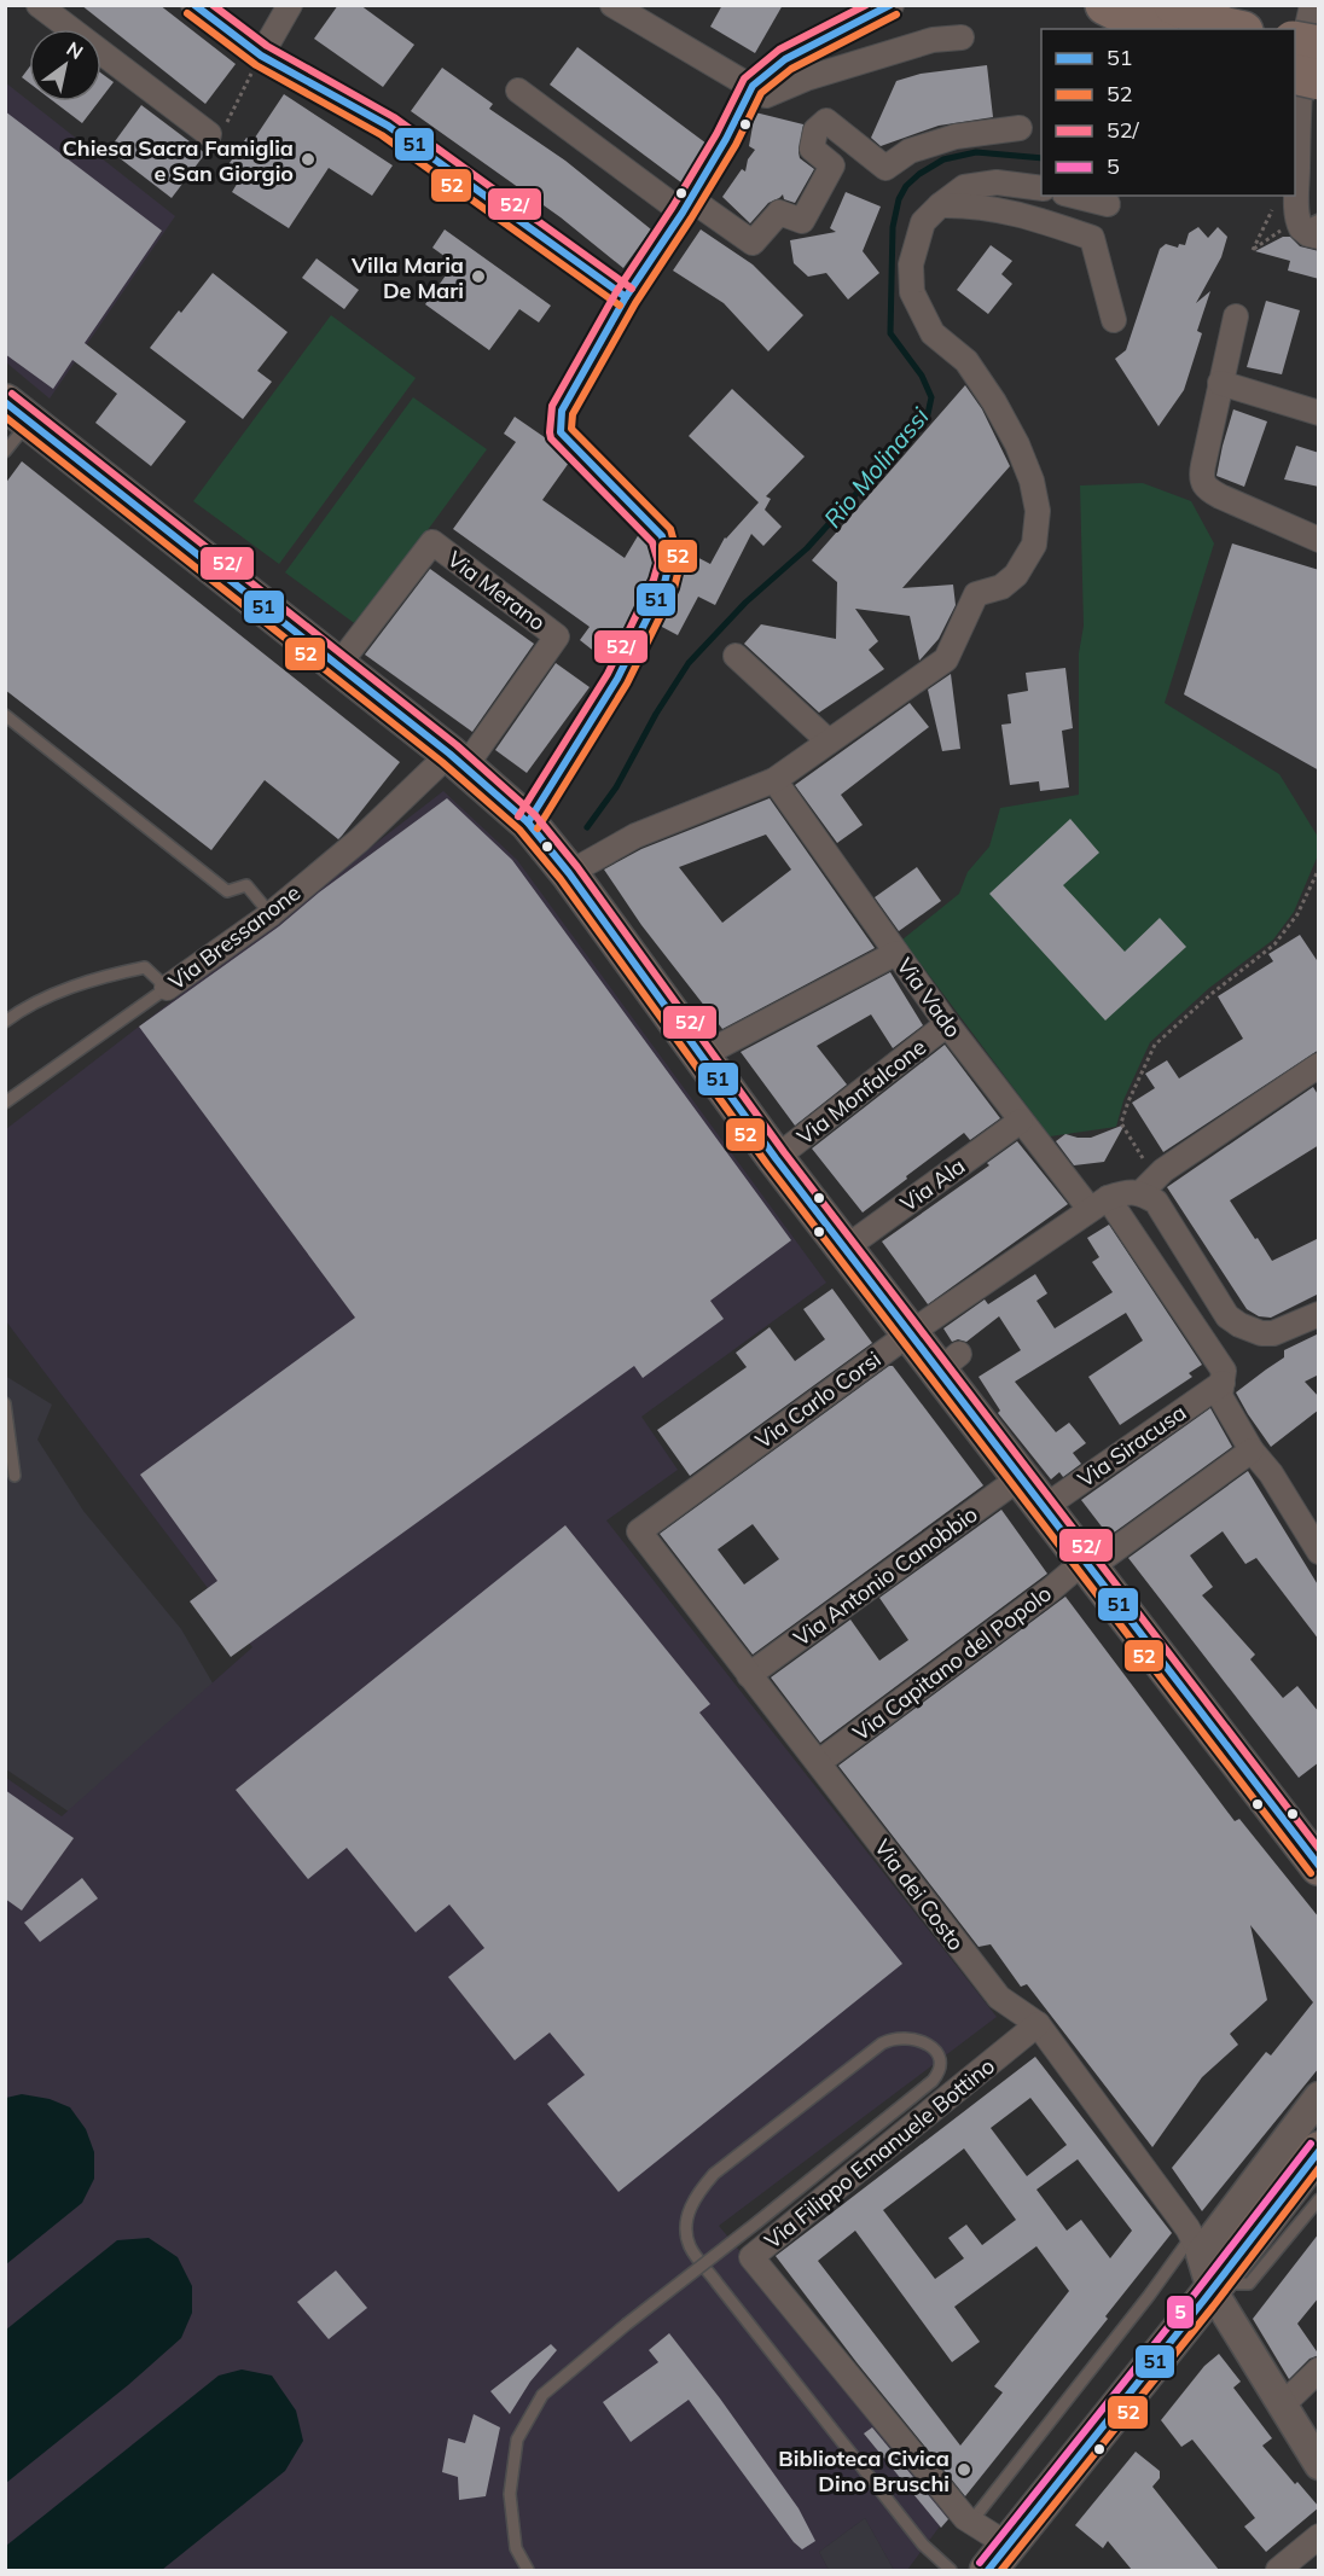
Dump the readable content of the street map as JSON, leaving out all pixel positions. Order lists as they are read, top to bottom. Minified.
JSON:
{"streets":{"street":["Via Merano","Via Bressanone","Via Vado","Via Monfalcone","Via Ala","Via Carlo Corsi","Via Siracusa","Via Antonio Canobbio","Via Capitano del Popolo","Via dei Costo","Via Filippo Emanuele Bottino"]},"crossings":[["Via Merano","Via Bressanone"],["Via Vado","Via Monfalcone"],["Via Vado","Via Ala"],["Via Vado","Via Carlo Corsi"],["Via Vado","Via Siracusa"],["Via Vado","Via Capitano del Popolo"],["Via Carlo Corsi","Via dei Costo"],["Via Antonio Canobbio","Via dei Costo"],["Via Capitano del Popolo","Via dei Costo"],["Via dei Costo","Via Filippo Emanuele Bottino"]],"water":["Rio Molinassi"],"places":["Chiesa Sacra Famiglia e San Giorgio","Villa Maria De Mari","Biblioteca Civica Dino Bruschi"],"lines":["transit line 51","transit line 52/","transit line 52","transit line 5"],"legend":["51","52","52/","5"],"north":"top right"}
